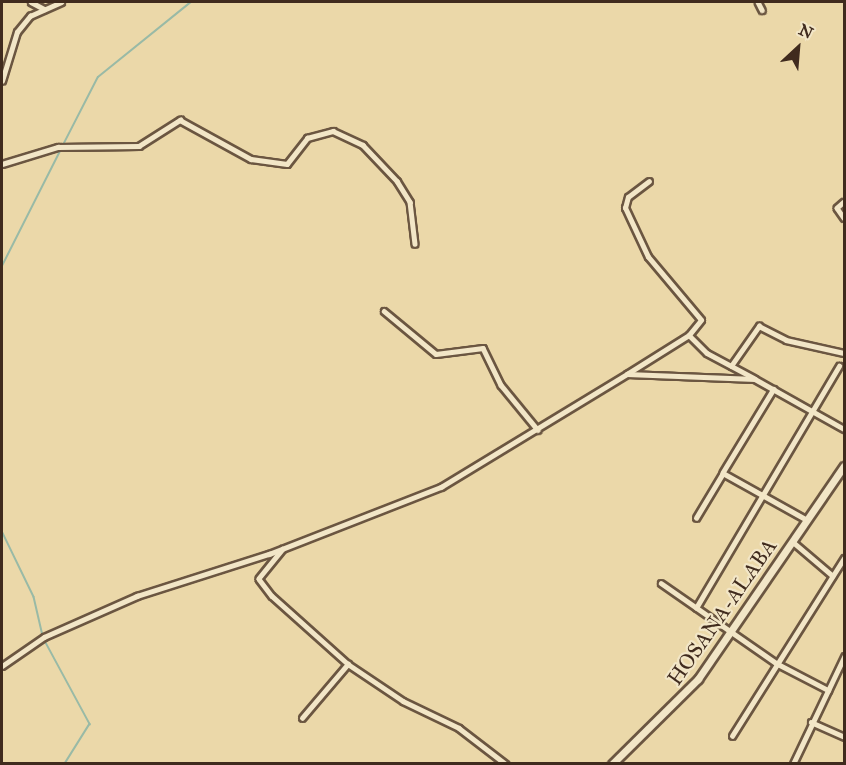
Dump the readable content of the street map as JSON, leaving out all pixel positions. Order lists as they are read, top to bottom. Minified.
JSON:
{"streets":{"main road":["HOSANA-ALABA"]},"north":"top right"}
